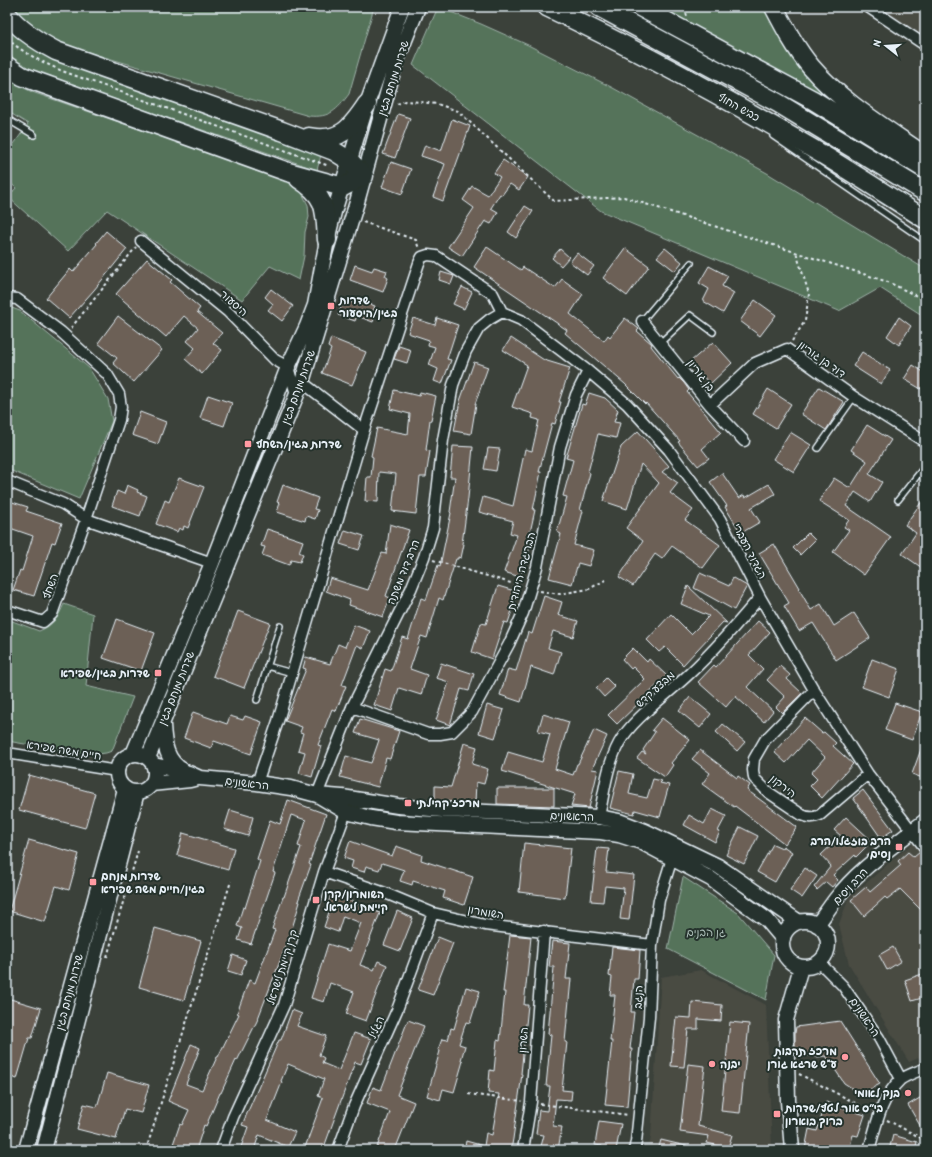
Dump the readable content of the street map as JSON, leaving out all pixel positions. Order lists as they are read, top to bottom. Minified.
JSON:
{"streets":{"highway":["כביש החוף"],"street":["שדרות מנחם בגין","היסעור","דוד בן גוריון","בן גוריון","הגדוד העברי","הבריגדה היהודית","הרב דוד משתה","השחף","מבצע קדש","חיים משה שפירא","הראשונים","הירקון","הרב ניסים","השומרון","קרן קיימת לישראל","הנגב","הגליל","השרון"]},"crossings":[["שדרות מנחם בגין","היסעור"],["שדרות מנחם בגין","חיים משה שפירא"],["שדרות מנחם בגין","הראשונים"],["דוד בן גוריון","בן גוריון"],["הגדוד העברי","הבריגדה היהודית"],["הגדוד העברי","הרב דוד משתה"],["הגדוד העברי","מבצע קדש"],["הגדוד העברי","הירקון"],["הגדוד העברי","הרב ניסים"],["הבריגדה היהודית","הרב דוד משתה"],["הרב דוד משתה","הראשונים"],["מבצע קדש","הראשונים"],["חיים משה שפירא","הראשונים"],["הראשונים","הרב ניסים"],["הראשונים","קרן קיימת לישראל"],["הראשונים","הנגב"],["השומרון","קרן קיימת לישראל"],["השומרון","הנגב"],["השומרון","הגליל"],["השומרון","השרון"]],"parks":["גן הבנים"],"places":{"transit":["שדרות בגין/היסעור","שדרות בגין/השחף","שדרות בגין/שפירא","מרכז קהילתי","הרב בוזגלו/הרב נסים","שדרות מנחם בגין/חיים משה שפירא","השומרון/קרן קיימת לישראל","בי״ס אור לטף/שדרות ברוך בוארון"],"other":["מרכז תרבות ע\"ש שרגא גורן","יבנה","בנק לאומי"]},"north":"left"}
